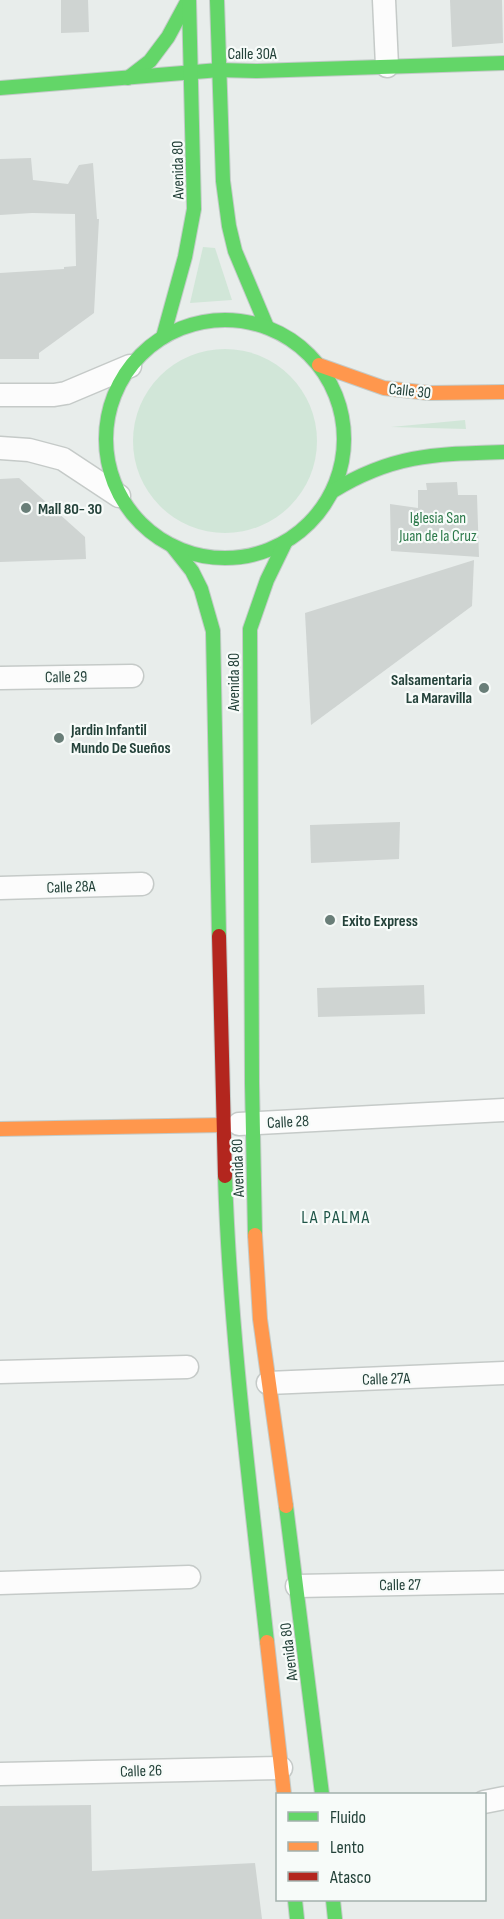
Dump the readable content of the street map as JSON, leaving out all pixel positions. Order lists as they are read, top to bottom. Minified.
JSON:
{"streets":{"main road":["Calle 30A","Avenida 80","Calle 30","Calle 28"],"street":["Calle 29","Calle 28A","Calle 27A","Calle 27","Calle 26"]},"crossings":[["Calle 30A","Avenida 80"],["Avenida 80","Calle 28"],["Avenida 80","Calle 27A"],["Avenida 80","Calle 27"],["Avenida 80","Calle 26"]],"districts":["LA PALMA"],"parks":["Iglesia San Juan de la Cruz"],"places":["Mall 80- 30","Salsamentaria La Maravilla","Jardin Infantil Mundo De Sueños","Exito Express"],"legend":["Fluido","Lento","Atasco"]}
